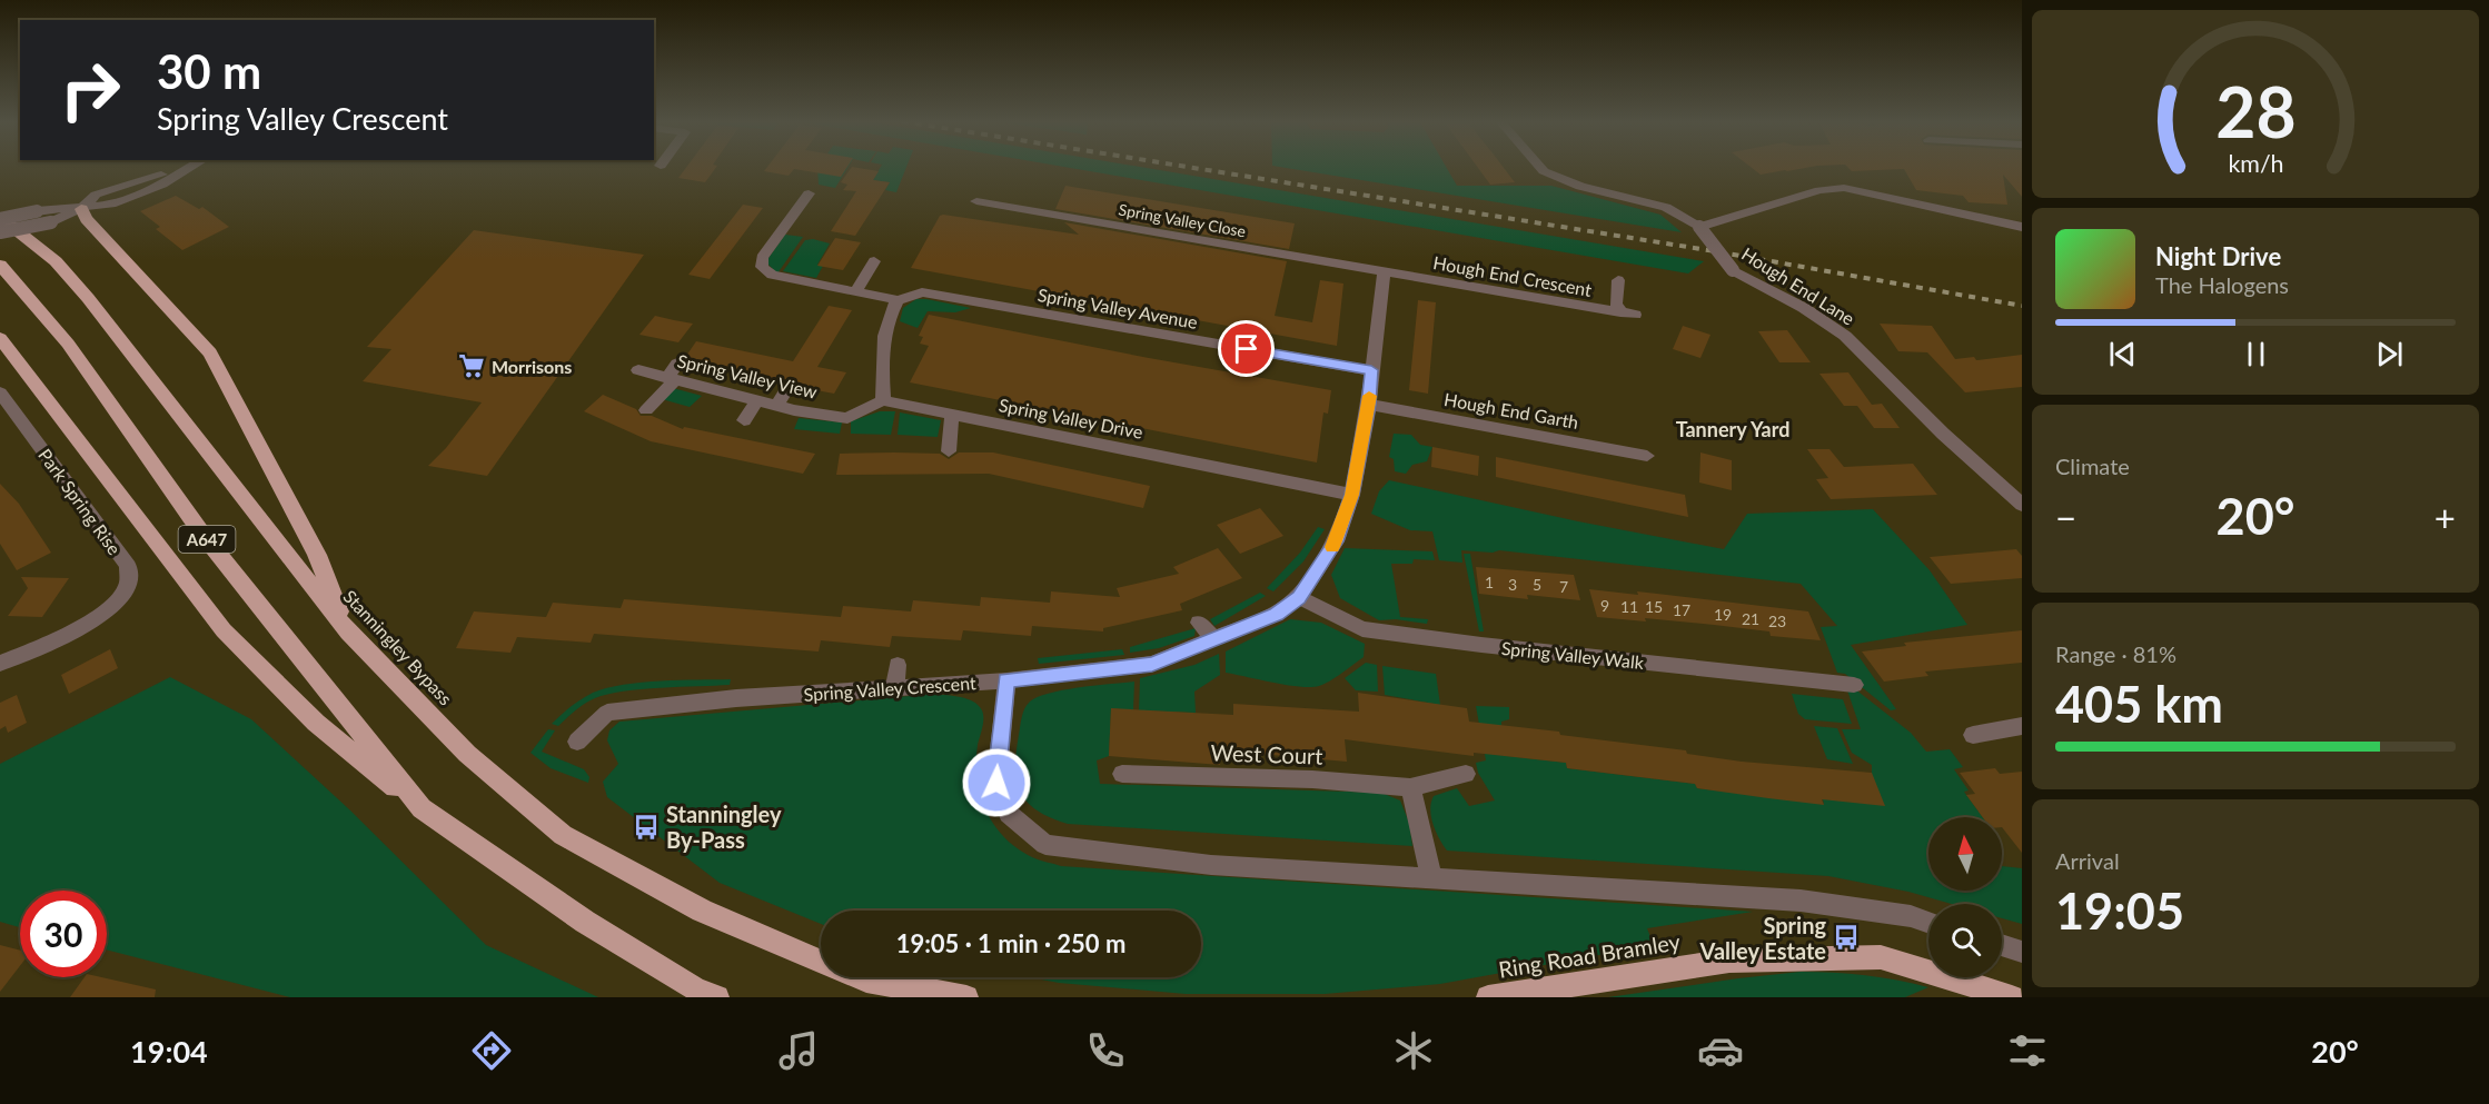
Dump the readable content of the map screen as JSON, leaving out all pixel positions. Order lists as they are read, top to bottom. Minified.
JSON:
{"streets":{"highway":["A647","Stanningley Bypass","Ring Road Bramley"],"street":["Spring Valley Close","Hough End Crescent","Hough End Lane","Spring Valley Avenue","Spring Valley View","Hough End Garth","Spring Valley Drive","Park Spring Rise","Spring Valley Walk","Spring Valley Crescent","West Court"]},"crossings":[["Spring Valley Close","Hough End Crescent"],["Spring Valley Close","Spring Valley Crescent"],["Hough End Crescent","Spring Valley Crescent"],["Spring Valley Avenue","Spring Valley Crescent"],["Spring Valley View","Spring Valley Drive"],["Hough End Garth","Spring Valley Crescent"],["Spring Valley Drive","Spring Valley Crescent"],["A647","Stanningley Bypass"],["Spring Valley Walk","Spring Valley Crescent"]],"districts":["Tannery Yard"],"places":{"supermarket":["Morrisons"],"bus stop":["Stanningley By-Pass","Spring Valley Estate"]},"house_numbers":["1","3","5","7","9","11","15","17","19","21","23"],"north":"top","page":{"turn":["30 m","Spring Valley Crescent"],"song":["Night Drive","The Halogens"],"tile":["Climate",["Range · 81%","405 km"],["Arrival","19:05"]],"heat":["−","20°","+"],"limit":"30","trip":"19:05 · 1 min · 250 m","tabs":["19:04","20°"],"gauge":["28","km/h"]}}
